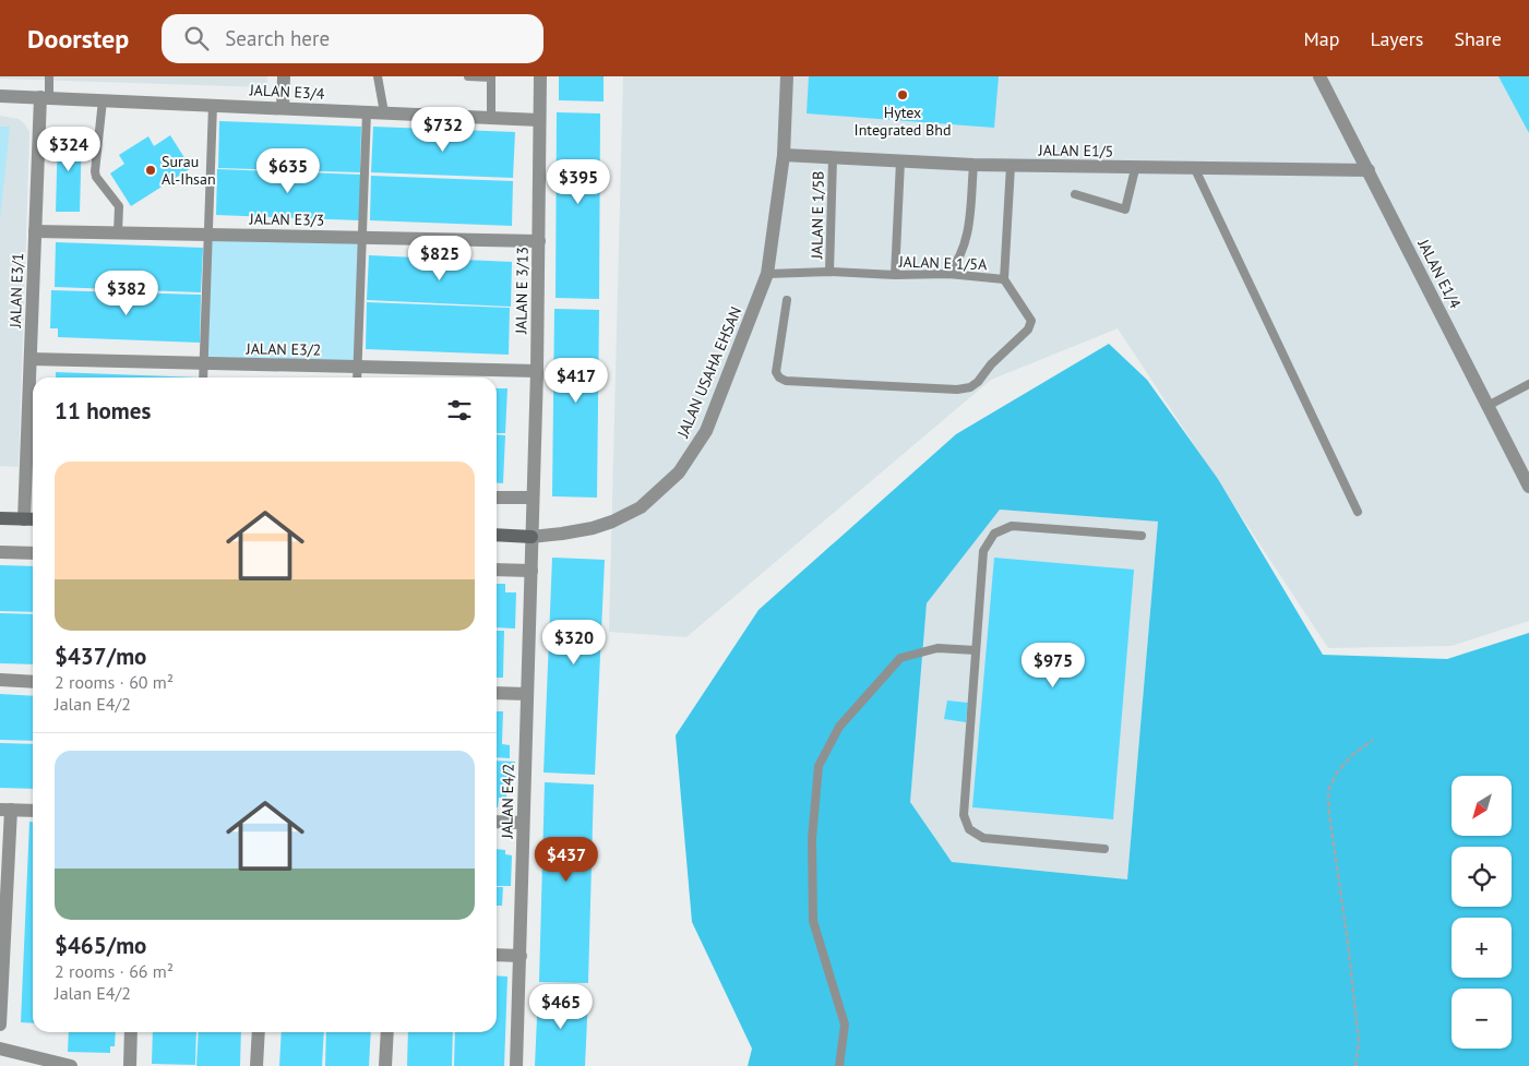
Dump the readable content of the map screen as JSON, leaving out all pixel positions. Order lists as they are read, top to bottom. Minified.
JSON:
{"streets":{"street":["JALAN E3/4","JALAN E1/5","JALAN E3/3","JALAN E1/4","JALAN E3/1","JALAN E 3/13","JALAN E3/2","JALAN USAHA EHSAN","JALAN E4/2"],"lane":["JALAN E 1/5B","JALAN E 1/5A"]},"crossings":[["JALAN E3/4","JALAN E3/1"],["JALAN E3/4","JALAN E 3/13"],["JALAN E1/5","JALAN E 1/5B"],["JALAN E1/5","JALAN E 1/5A"],["JALAN E1/5","JALAN E1/4"],["JALAN E1/5","JALAN USAHA EHSAN"],["JALAN E 1/5B","JALAN E 1/5A"],["JALAN E3/3","JALAN E3/1"],["JALAN E3/3","JALAN E 3/13"],["JALAN E 1/5A","JALAN USAHA EHSAN"],["JALAN E3/1","JALAN E3/2"],["JALAN E 3/13","JALAN E3/2"],["JALAN E 3/13","JALAN USAHA EHSAN"],["JALAN E 3/13","JALAN E4/2"],["JALAN USAHA EHSAN","JALAN E4/2"]],"places":["Hytex Integrated Bhd","Surau Al-Ihsan"],"north":"bottom left","page":{"header":"Doorstep","search":"Search here","nav":["Map","Layers","Share"],"price":["$732","$324","$635","$395","$825","$382","$417","$320","$975","$437","$465"],"heading":"11 homes","list":[{"name":"$437/mo","note":"2 rooms · 60 m² · Jalan E4/2"},{"name":"$465/mo","note":"2 rooms · 66 m² · Jalan E4/2"}],"map_buttons":["+","−"]}}
